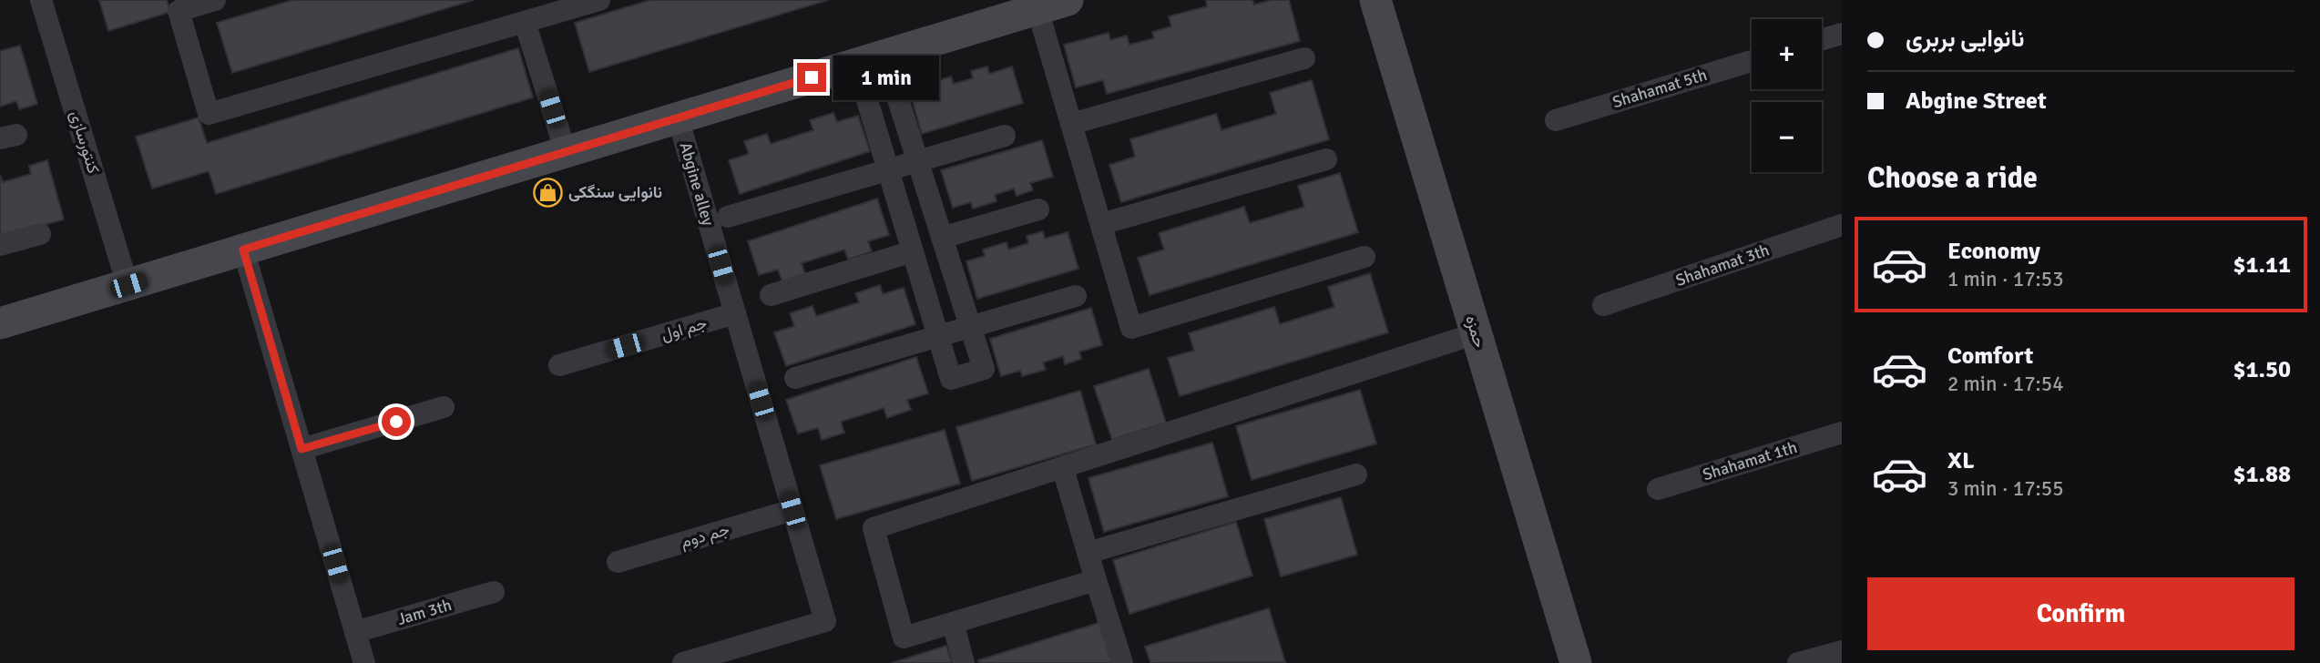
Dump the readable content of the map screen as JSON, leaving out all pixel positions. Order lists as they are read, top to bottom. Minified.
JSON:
{"streets":{"street":["Shahamat 5th","کنتورسازی","Abgine alley","Shahamat 3th","جم اول","حمزه","Shahamat 1th","جم دوم","Jam 3th"]},"crossings":[["Abgine alley","جم اول"],["Abgine alley","جم دوم"]],"places":{"shop":["نانوایی سنگکی"]},"page":{"banner":["نانوایی بربری","Abgine Street"],"map_buttons":["+","−"],"bubble":"1 min","heading":"Choose a ride","list":[{"name":"Economy","note":"1 min · 17:53","value":"$1.11"},{"name":"Comfort","note":"2 min · 17:54","value":"$1.50"},{"name":"XL","note":"3 min · 17:55","value":"$1.88"}],"buttons":"Confirm"}}
